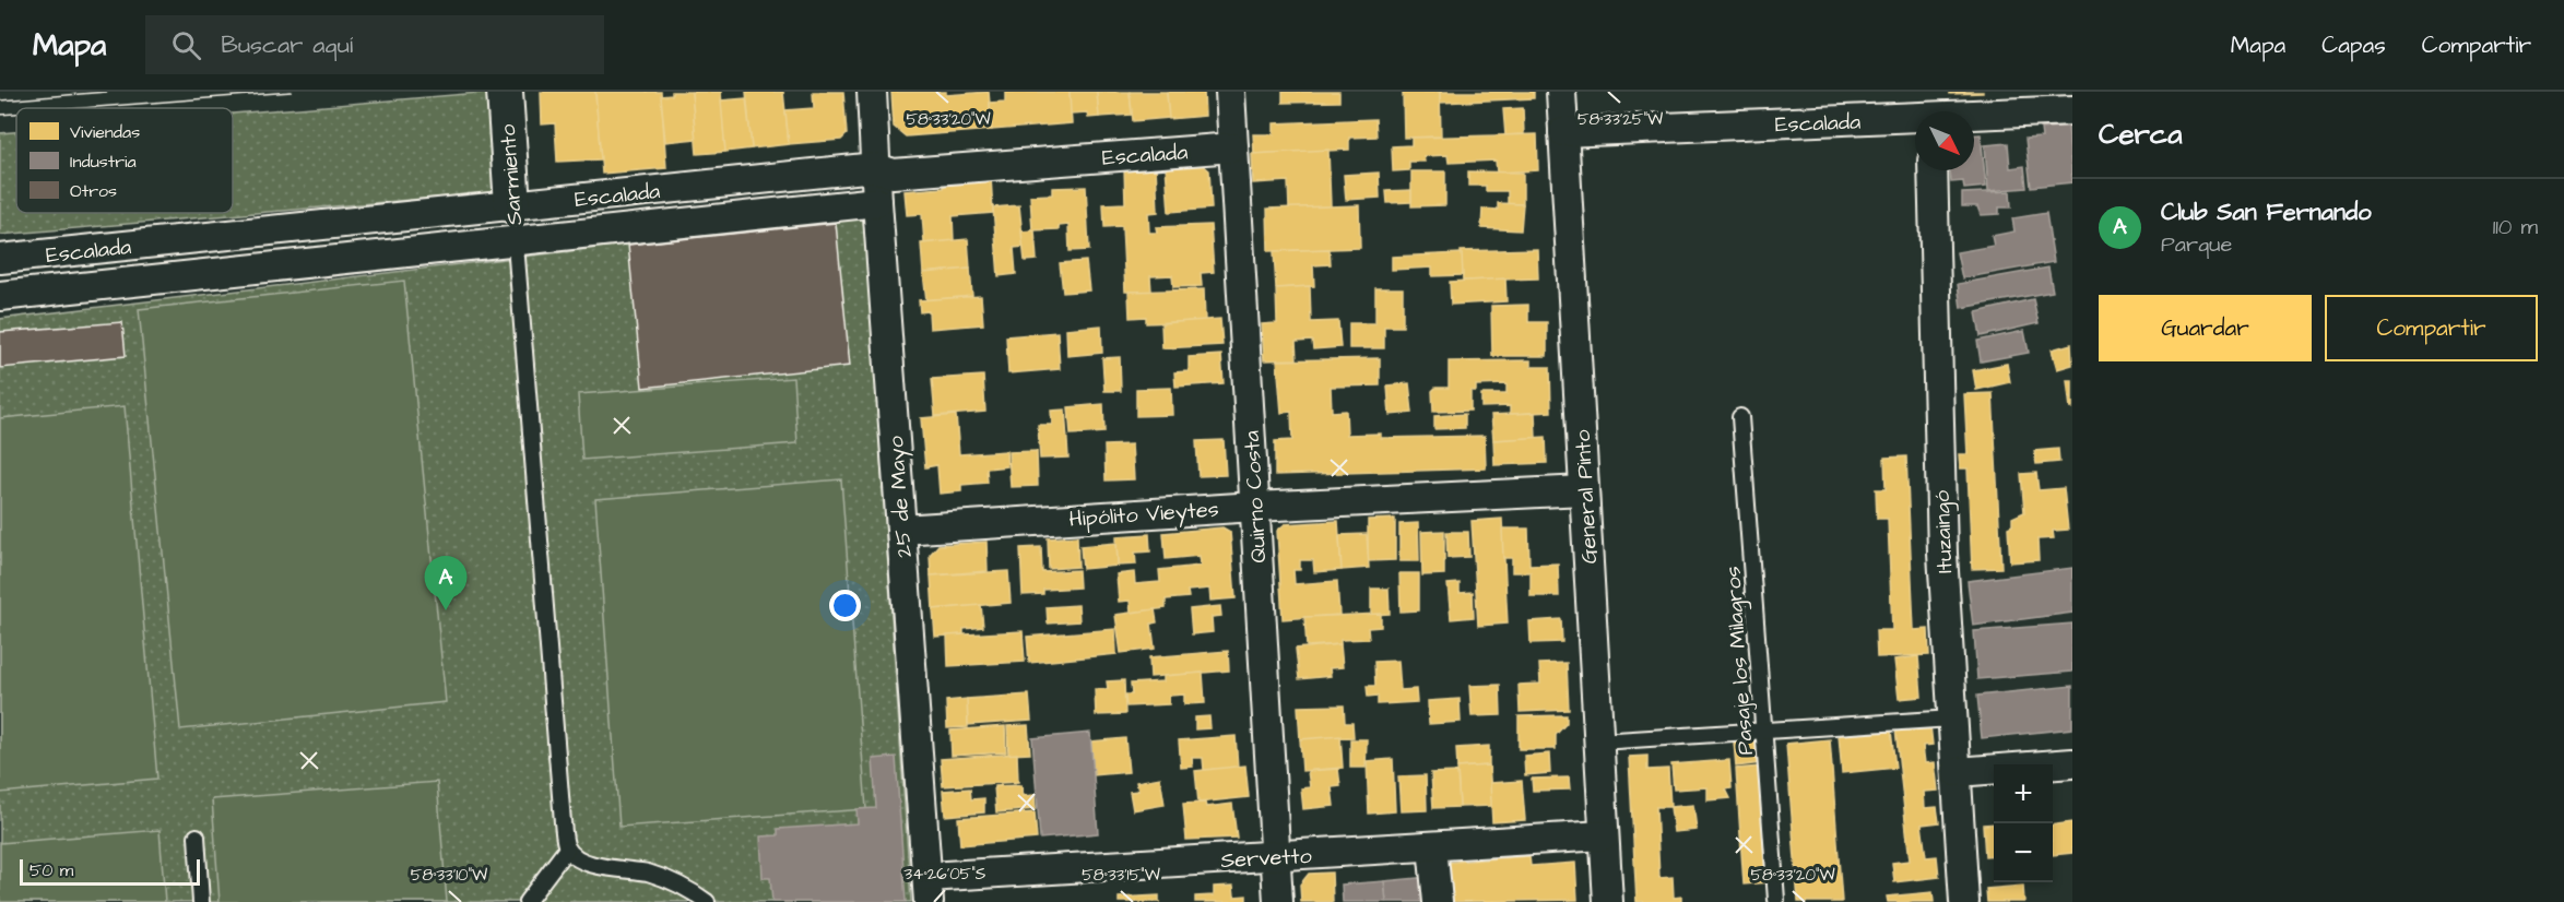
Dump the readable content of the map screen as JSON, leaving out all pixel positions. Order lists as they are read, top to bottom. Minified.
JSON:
{"streets":{"street":["Escalada","Sarmiento","25 de Mayo","Quirno Costa","General Pinto","Hipólito Vieytes","Ituzaingó","Servetto"],"lane":["Pasaje los Milagros"]},"crossings":[["Escalada","Sarmiento"],["Escalada","25 de Mayo"],["Escalada","Quirno Costa"],["Escalada","General Pinto"],["25 de Mayo","Hipólito Vieytes"],["25 de Mayo","Servetto"],["Quirno Costa","Hipólito Vieytes"],["Quirno Costa","Servetto"],["General Pinto","Hipólito Vieytes"],["General Pinto","Servetto"]],"legend":["Viviendas","Industria","Otros"],"scale_bar":"50 m","north":"bottom right","page":{"header":"Mapa","search":"Buscar aquí","nav":["Mapa","Capas","Compartir"],"heading":"Cerca","list":[{"mark":"A","name":"Club San Fernando","note":"Parque","value":"110 m"}],"buttons":["Guardar","Compartir"],"pins":"A","map_buttons":["+","−"],"scale":"50 m"},"coordinates":["58°33'20\"W","58°33'25\"W","34°26'05\"S","58°33'10\"W","58°33'15\"W"]}
